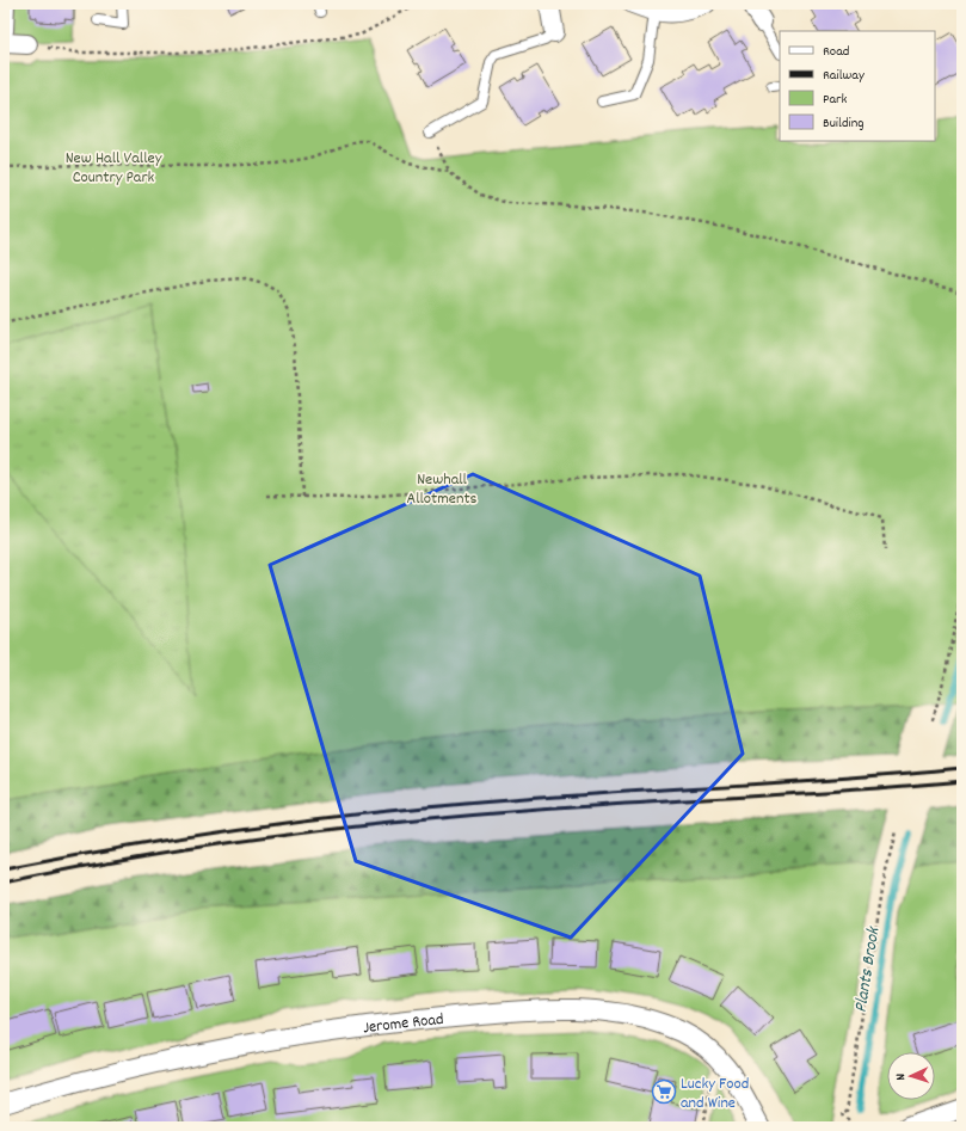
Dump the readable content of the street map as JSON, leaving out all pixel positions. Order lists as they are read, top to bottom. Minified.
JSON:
{"streets":{"street":["Jerome Road"]},"water":["Plants Brook"],"parks":["New Hall Valley Country Park","Newhall Allotments"],"places":{"supermarket":["Lucky Food and Wine"]},"legend":["Road","Railway","Park","Building"],"north":"left"}
